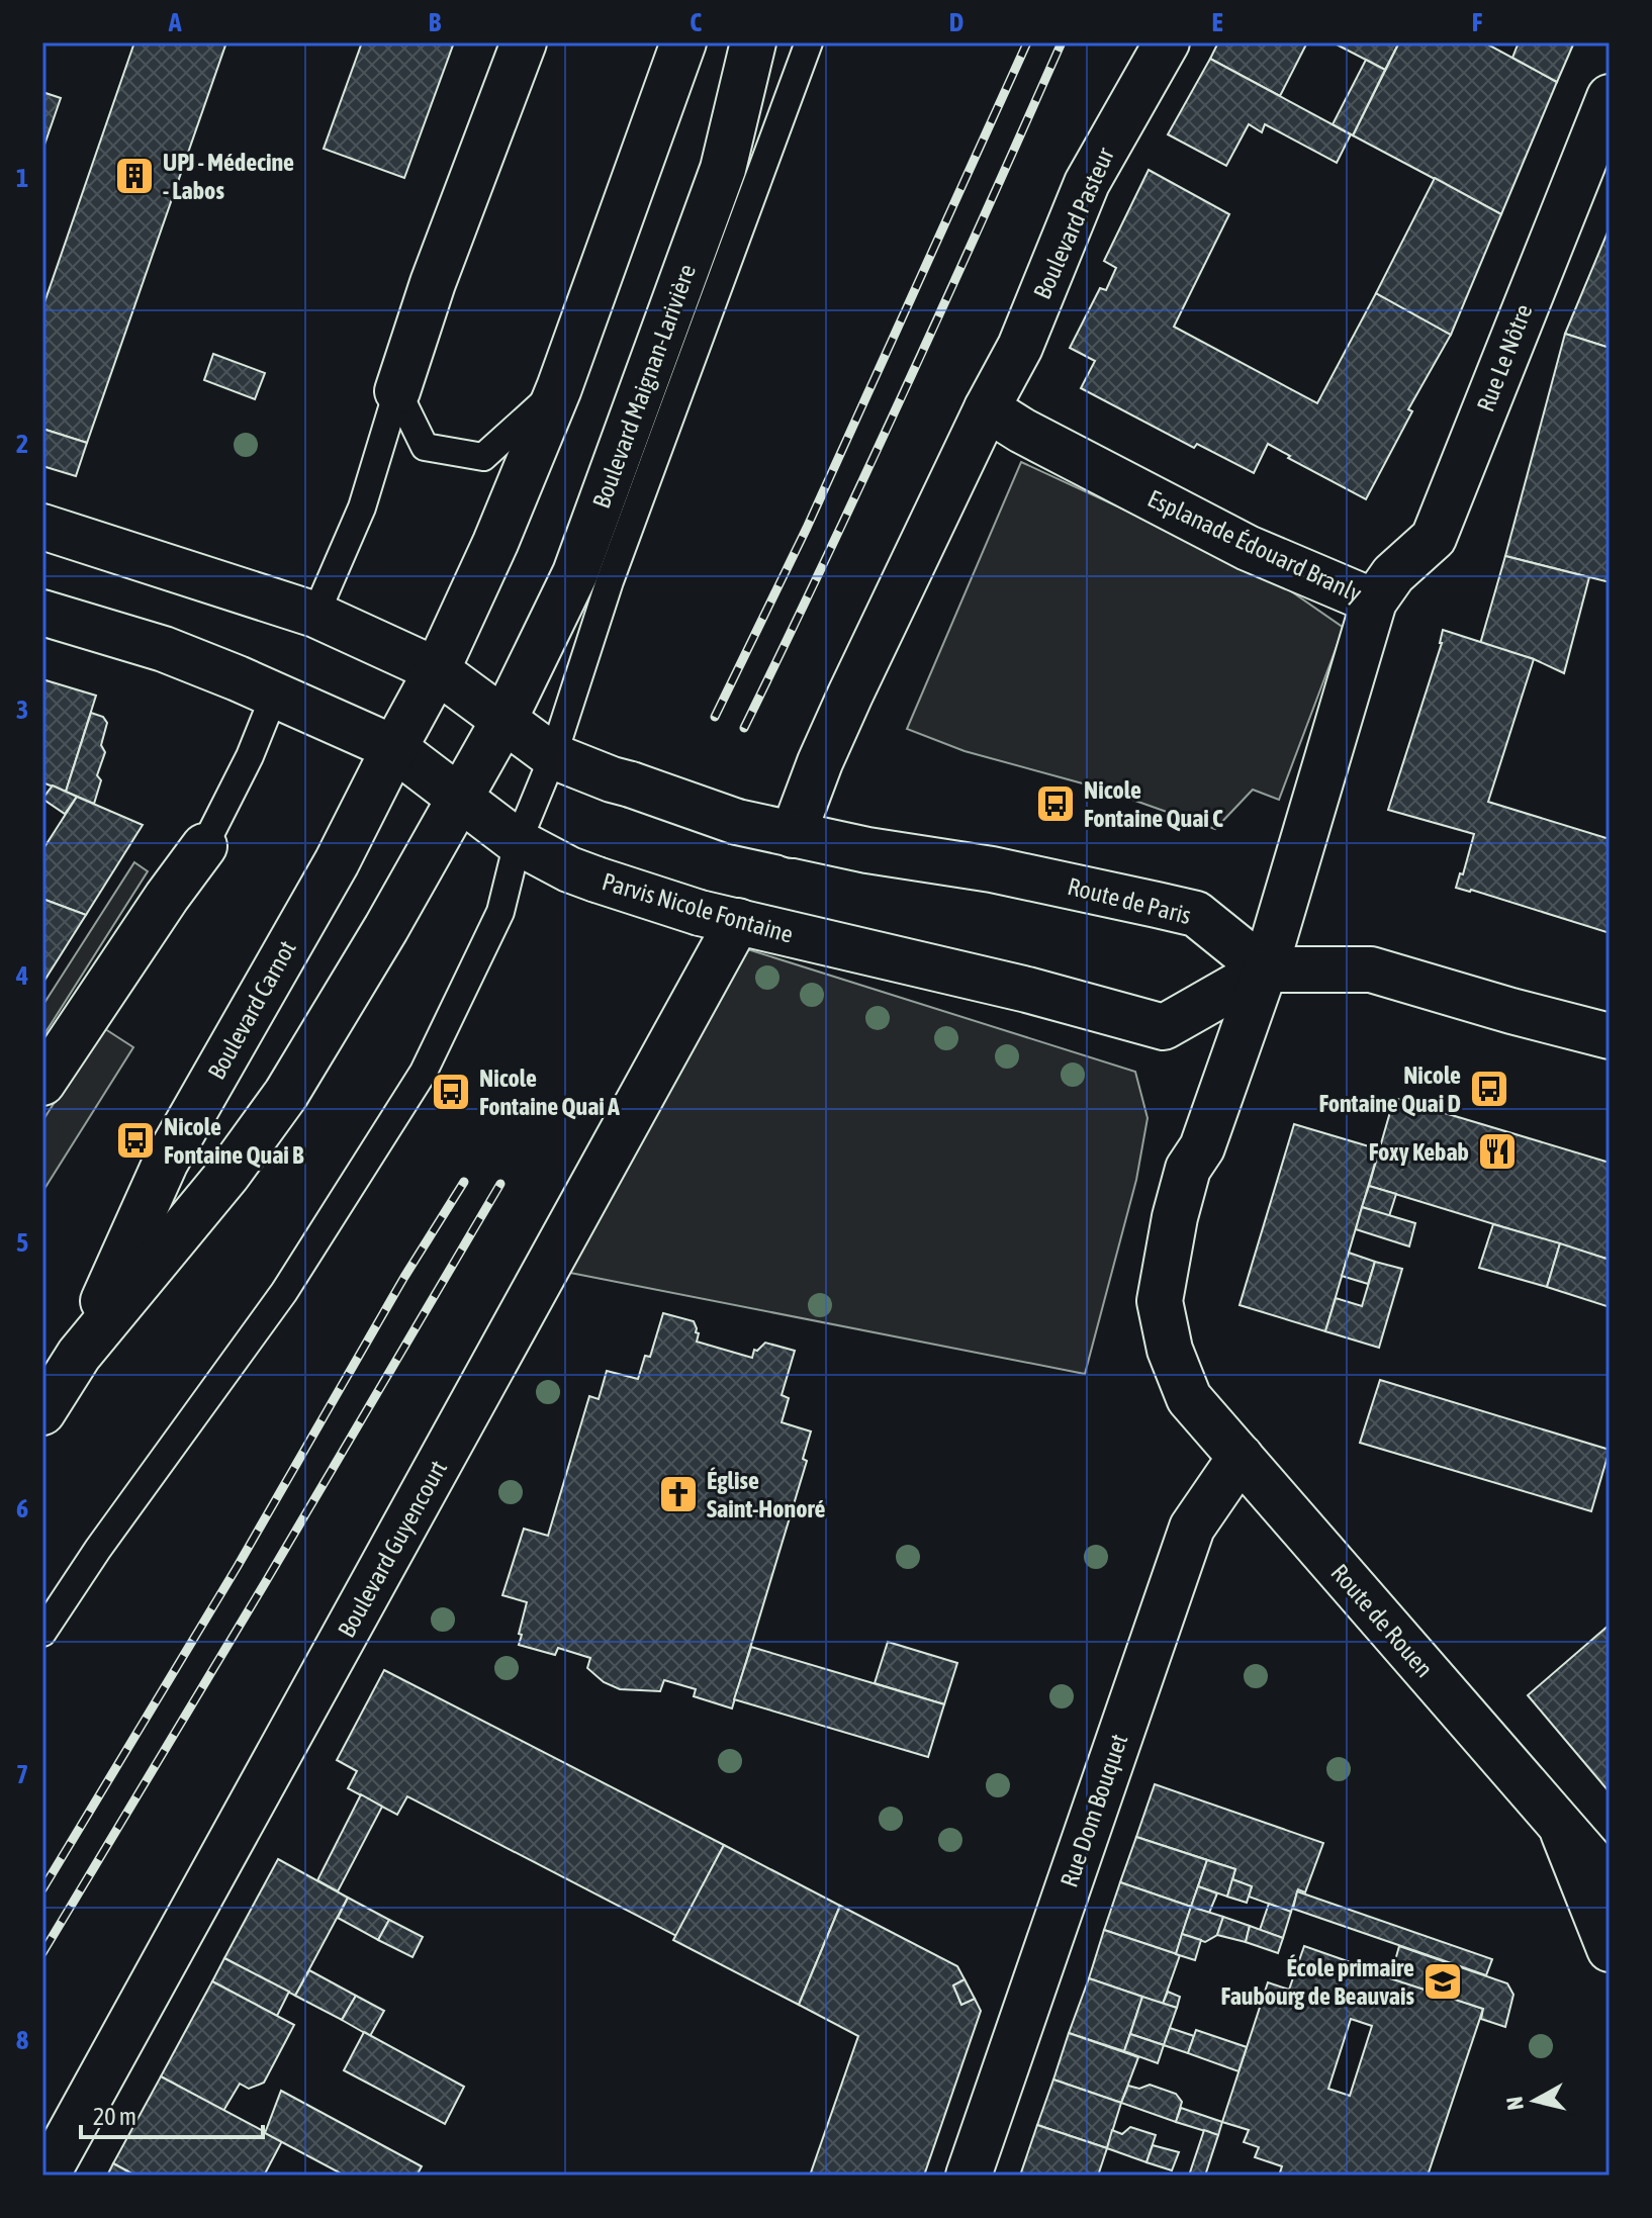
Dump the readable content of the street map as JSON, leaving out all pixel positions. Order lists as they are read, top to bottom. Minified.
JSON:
{"streets":{"main road":["Boulevard Pasteur","Rue Le Nôtre","Boulevard Maignan-Larivière","Esplanade Édouard Branly","Route de Paris","Parvis Nicole Fontaine","Boulevard Carnot","Boulevard Guyencourt","Route de Rouen","Rue Dom Bouquet"]},"crossings":[["Boulevard Pasteur","Esplanade Édouard Branly"],["Rue Le Nôtre","Esplanade Édouard Branly"],["Boulevard Maignan-Larivière","Boulevard Carnot"],["Esplanade Édouard Branly","Route de Paris"],["Esplanade Édouard Branly","Parvis Nicole Fontaine"],["Esplanade Édouard Branly","Route de Rouen"],["Route de Paris","Parvis Nicole Fontaine"],["Parvis Nicole Fontaine","Boulevard Carnot"],["Parvis Nicole Fontaine","Boulevard Guyencourt"],["Route de Rouen","Rue Dom Bouquet"]],"places":{"building":["UPJ - Médecine - Labos"],"bus stop":["Nicole Fontaine Quai C","Nicole Fontaine Quai D","Nicole Fontaine Quai A","Nicole Fontaine Quai B"],"restaurant":["Foxy Kebab"],"church":["Église Saint-Honoré"],"school or university":["École primaire Faubourg de Beauvais"]},"scale_bar":"20 m","north":"left","grid":{"columns":["A","B","C","D","E","F"],"rows":["1","2","3","4","5","6","7","8"]}}
